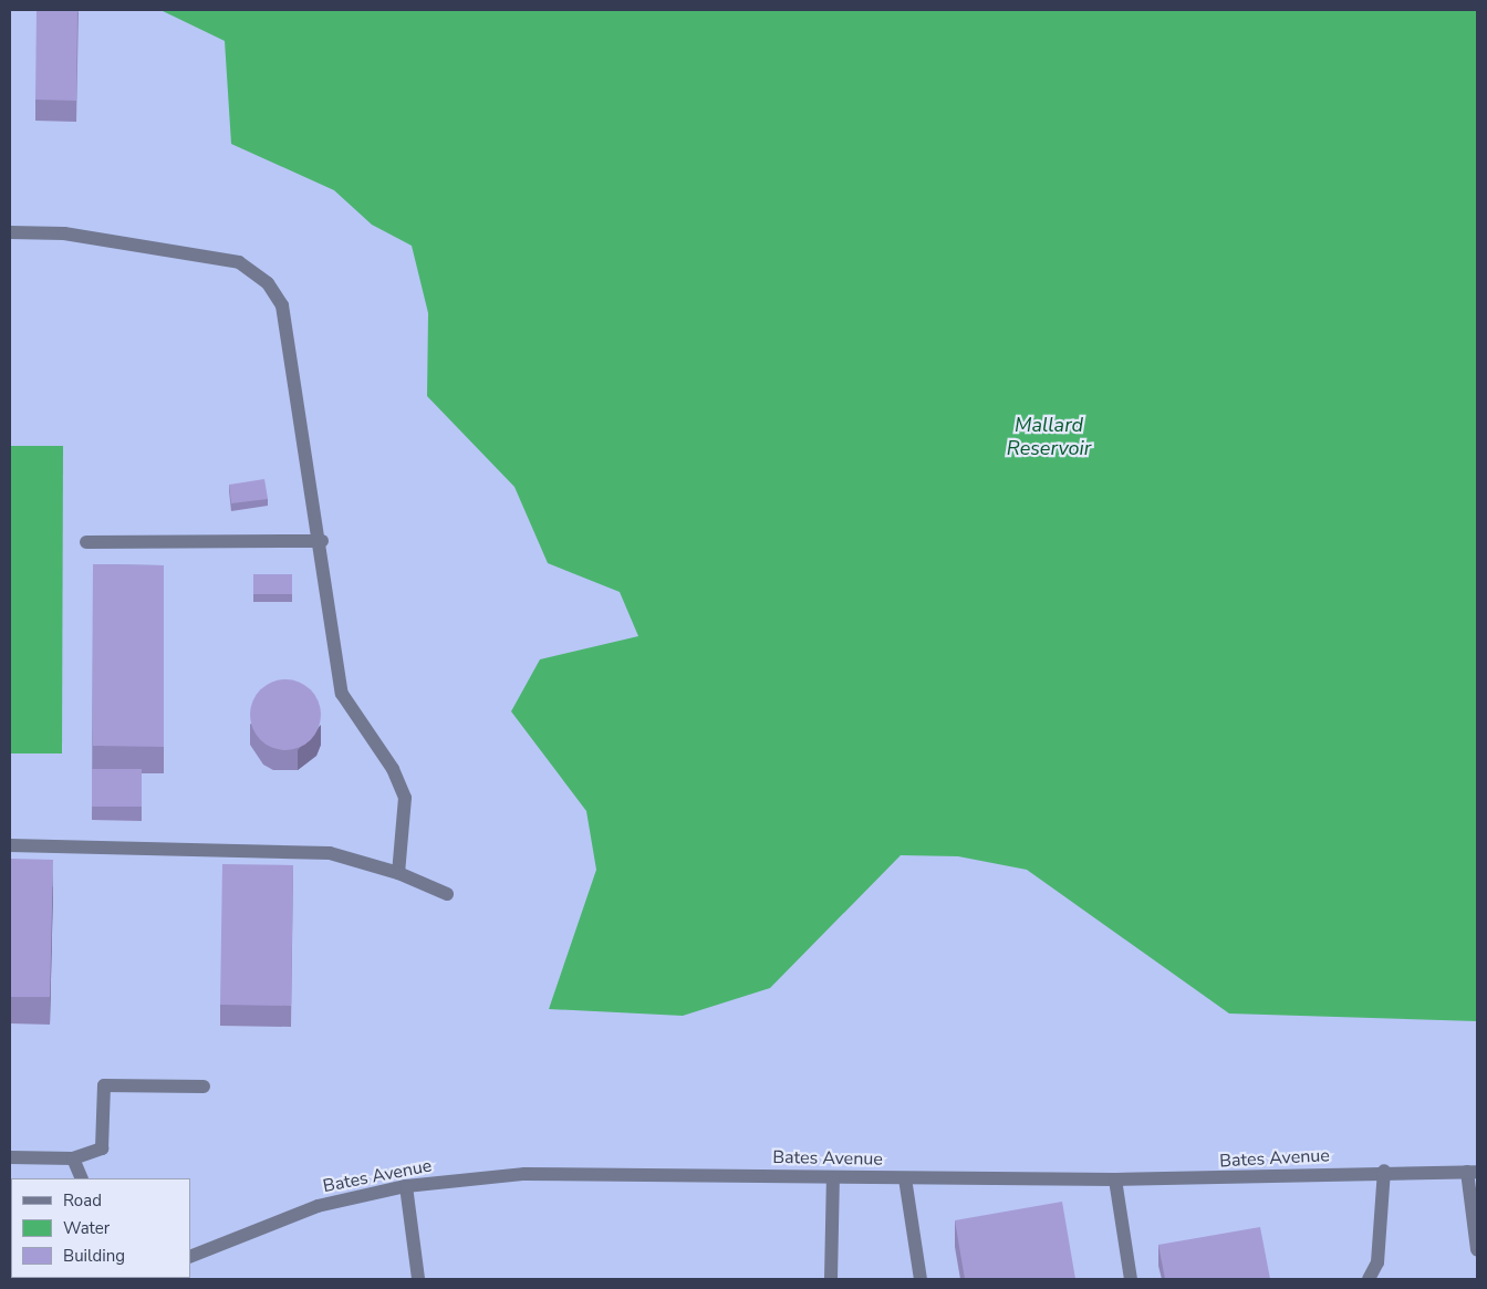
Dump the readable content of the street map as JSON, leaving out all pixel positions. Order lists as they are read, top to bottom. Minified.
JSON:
{"streets":{"street":["Bates Avenue"]},"water":["Mallard Reservoir"],"legend":["Road","Water","Building"]}
